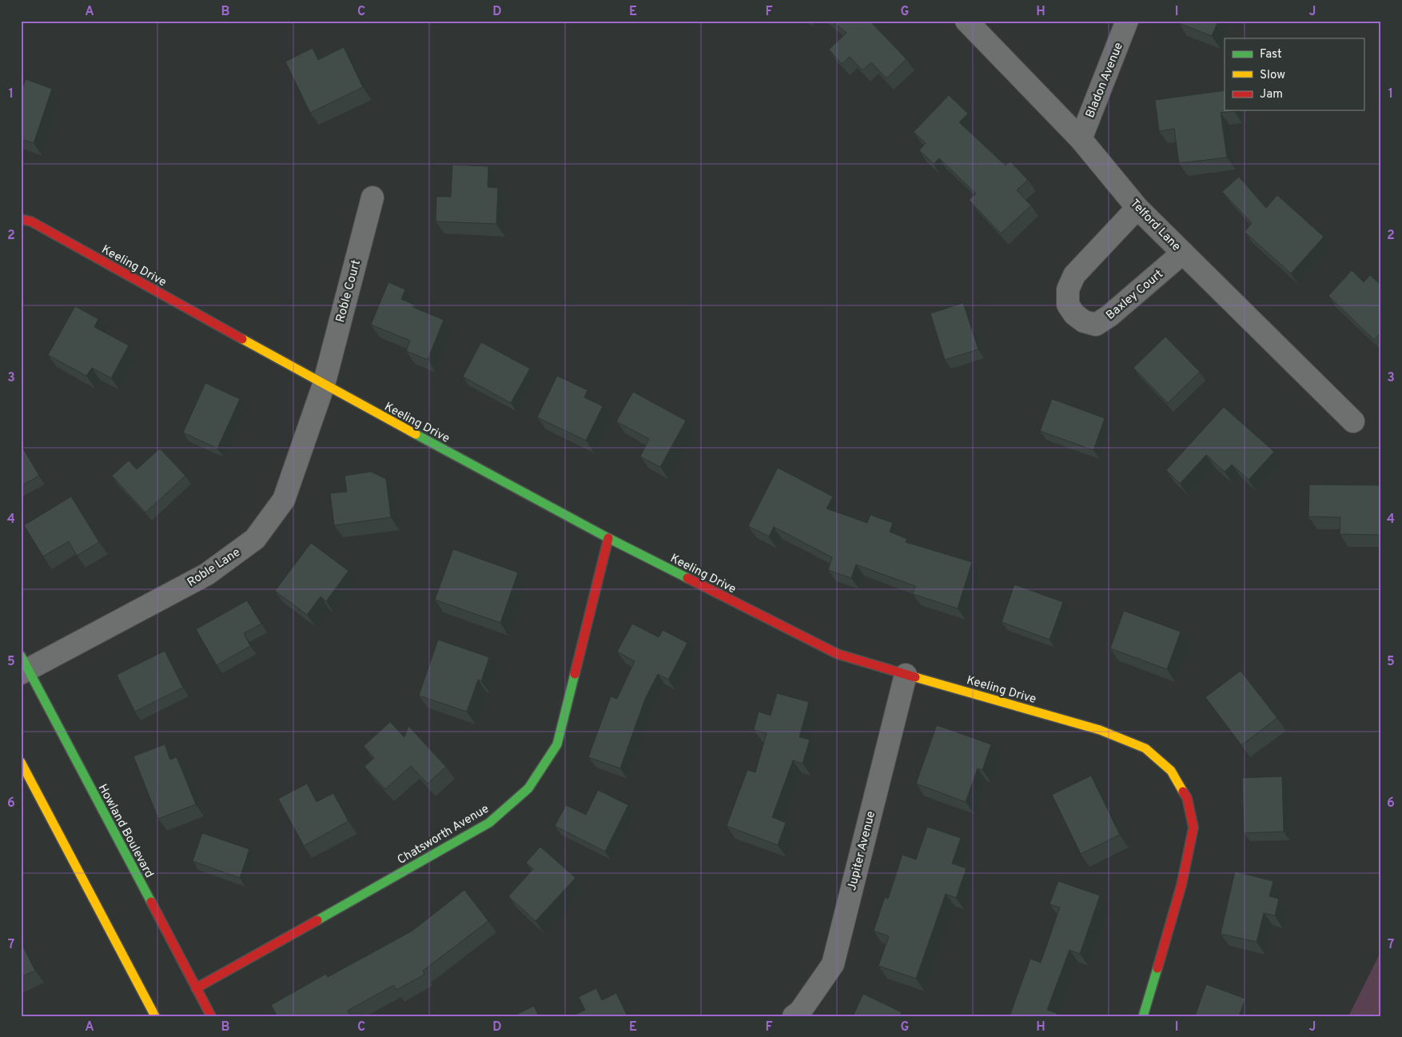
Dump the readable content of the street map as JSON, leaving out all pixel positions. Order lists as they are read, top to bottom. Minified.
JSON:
{"streets":{"street":["Bladon Avenue","Telford Lane","Keeling Drive","Roble Court","Baxley Court","Roble Lane","Howland Boulevard","Chatsworth Avenue","Jupiter Avenue"]},"crossings":[["Bladon Avenue","Telford Lane"],["Telford Lane","Baxley Court"],["Keeling Drive","Roble Court"],["Keeling Drive","Roble Lane"],["Keeling Drive","Chatsworth Avenue"],["Keeling Drive","Jupiter Avenue"],["Roble Court","Roble Lane"],["Roble Lane","Howland Boulevard"],["Howland Boulevard","Chatsworth Avenue"]],"legend":["Fast","Slow","Jam"],"grid":{"columns":["A","B","C","D","E","F","G","H","I","J"],"rows":["1","2","3","4","5","6","7"]}}
